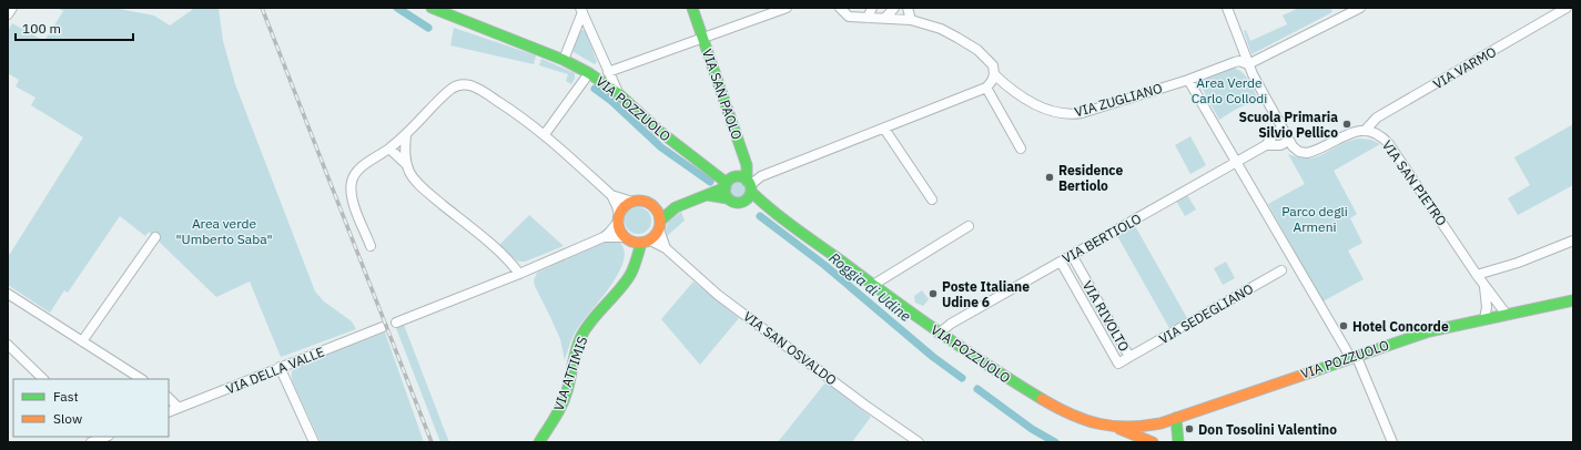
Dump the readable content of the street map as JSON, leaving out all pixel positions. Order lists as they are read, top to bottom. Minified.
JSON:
{"streets":{"main road":["VIA SAN PAOLO","VIA POZZUOLO","VIA ATTIMIS"],"street":["VIA VARMO","VIA ZUGLIANO","VIA SAN PIETRO","VIA BERTIOLO","VIA SEDEGLIANO","VIA RIVOLTO","VIA SAN OSVALDO","VIA DELLA VALLE"]},"crossings":[["VIA VARMO","VIA SAN PIETRO"],["VIA SAN PAOLO","VIA POZZUOLO"],["VIA POZZUOLO","VIA SAN PIETRO"],["VIA POZZUOLO","VIA BERTIOLO"],["VIA BERTIOLO","VIA RIVOLTO"],["VIA SEDEGLIANO","VIA RIVOLTO"],["VIA SAN OSVALDO","VIA ATTIMIS"]],"water":["Roggia di Udine"],"parks":["Area Verde Carlo Collodi","Parco degli Armeni","Area verde \"Umberto Saba\""],"places":["Scuola Primaria Silvio Pellico","Residence Bertiolo","Poste Italiane Udine 6","Hotel Concorde","Don Tosolini Valentino"],"legend":["Fast","Slow"],"scale_bar":"100 m"}
